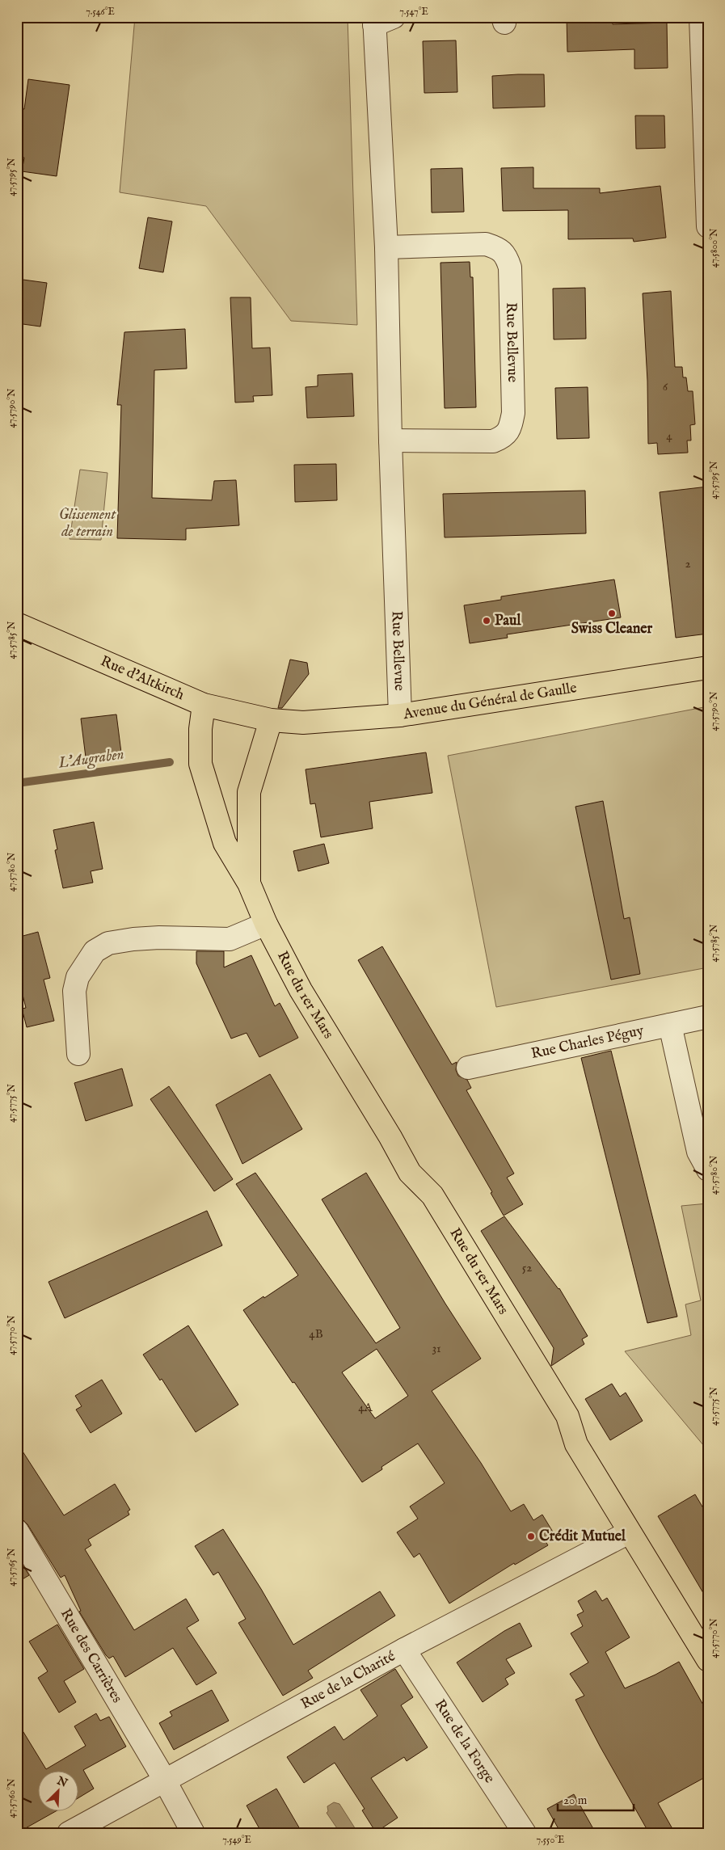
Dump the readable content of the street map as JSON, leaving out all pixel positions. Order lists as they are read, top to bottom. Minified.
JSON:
{"streets":{"main road":["Rue d'Altkirch","Avenue du Général de Gaulle","Rue du 1er Mars"],"street":["Rue Bellevue","Rue Charles Péguy","Rue des Carrières","Rue de la Charité","Rue de la Forge"]},"crossings":[["Rue Bellevue","Avenue du Général de Gaulle"],["Rue d'Altkirch","Avenue du Général de Gaulle"],["Rue d'Altkirch","Rue du 1er Mars"],["Avenue du Général de Gaulle","Rue du 1er Mars"],["Rue du 1er Mars","Rue de la Charité"],["Rue des Carrières","Rue de la Charité"],["Rue de la Charité","Rue de la Forge"]],"water":["L'Augraben"],"parks":["Glissement de terrain"],"places":["Swiss Cleaner","Paul","Crédit Mutuel"],"house_numbers":["6","4","2","52","4B","31","4A"],"scale_bar":"20 m","north":"top right","coordinates":["7.546°E","7.547°E","47.5795°N","47.5800°N","47.5790°N","47.5785°N","47.5780°N","47.5775°N","47.5770°N","47.5765°N","47.5760°N","7.549°E","7.550°E"]}
